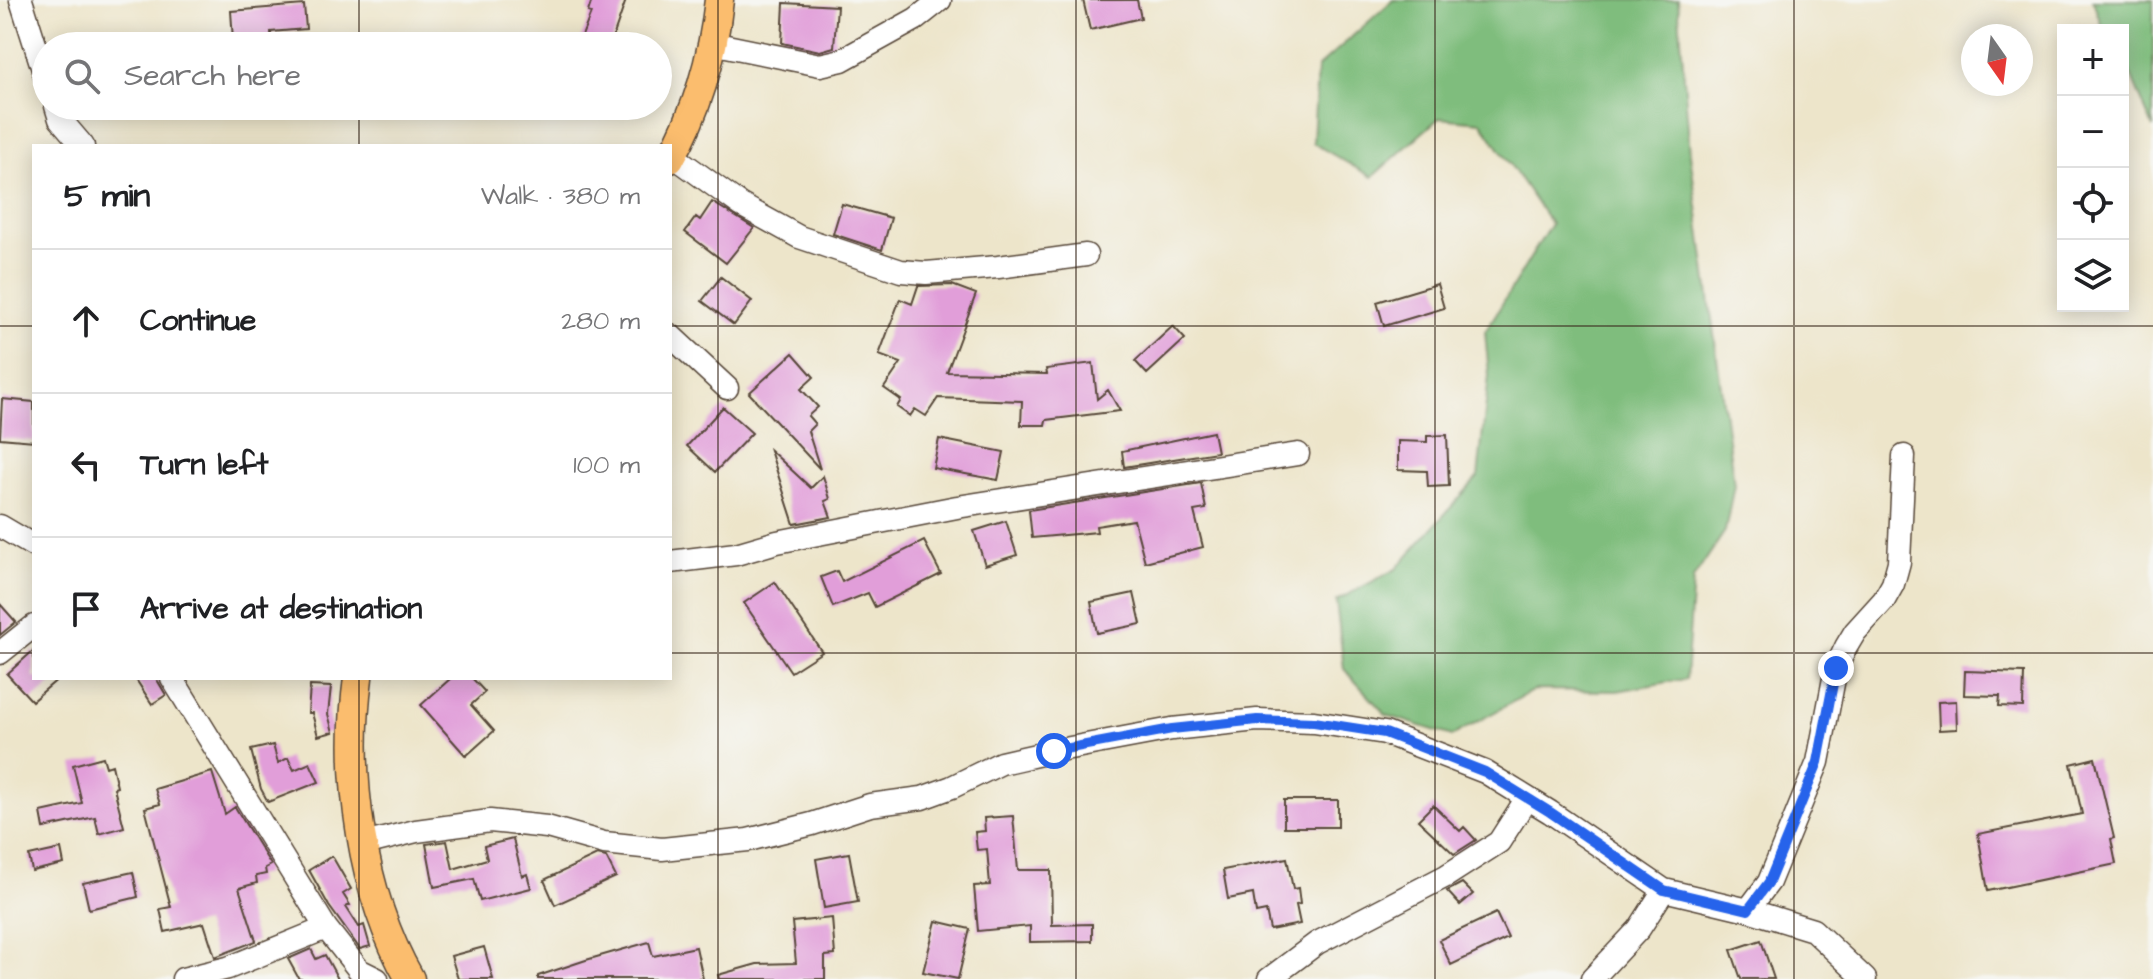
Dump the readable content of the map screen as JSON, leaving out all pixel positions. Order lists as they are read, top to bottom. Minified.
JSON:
{"north":"bottom","page":{"map_buttons":["+","−"],"search":"Search here","heading":["5 min","Walk · 380 m"],"list":[["Continue","280 m"],["Turn left","100 m"],"Arrive at destination"]}}
